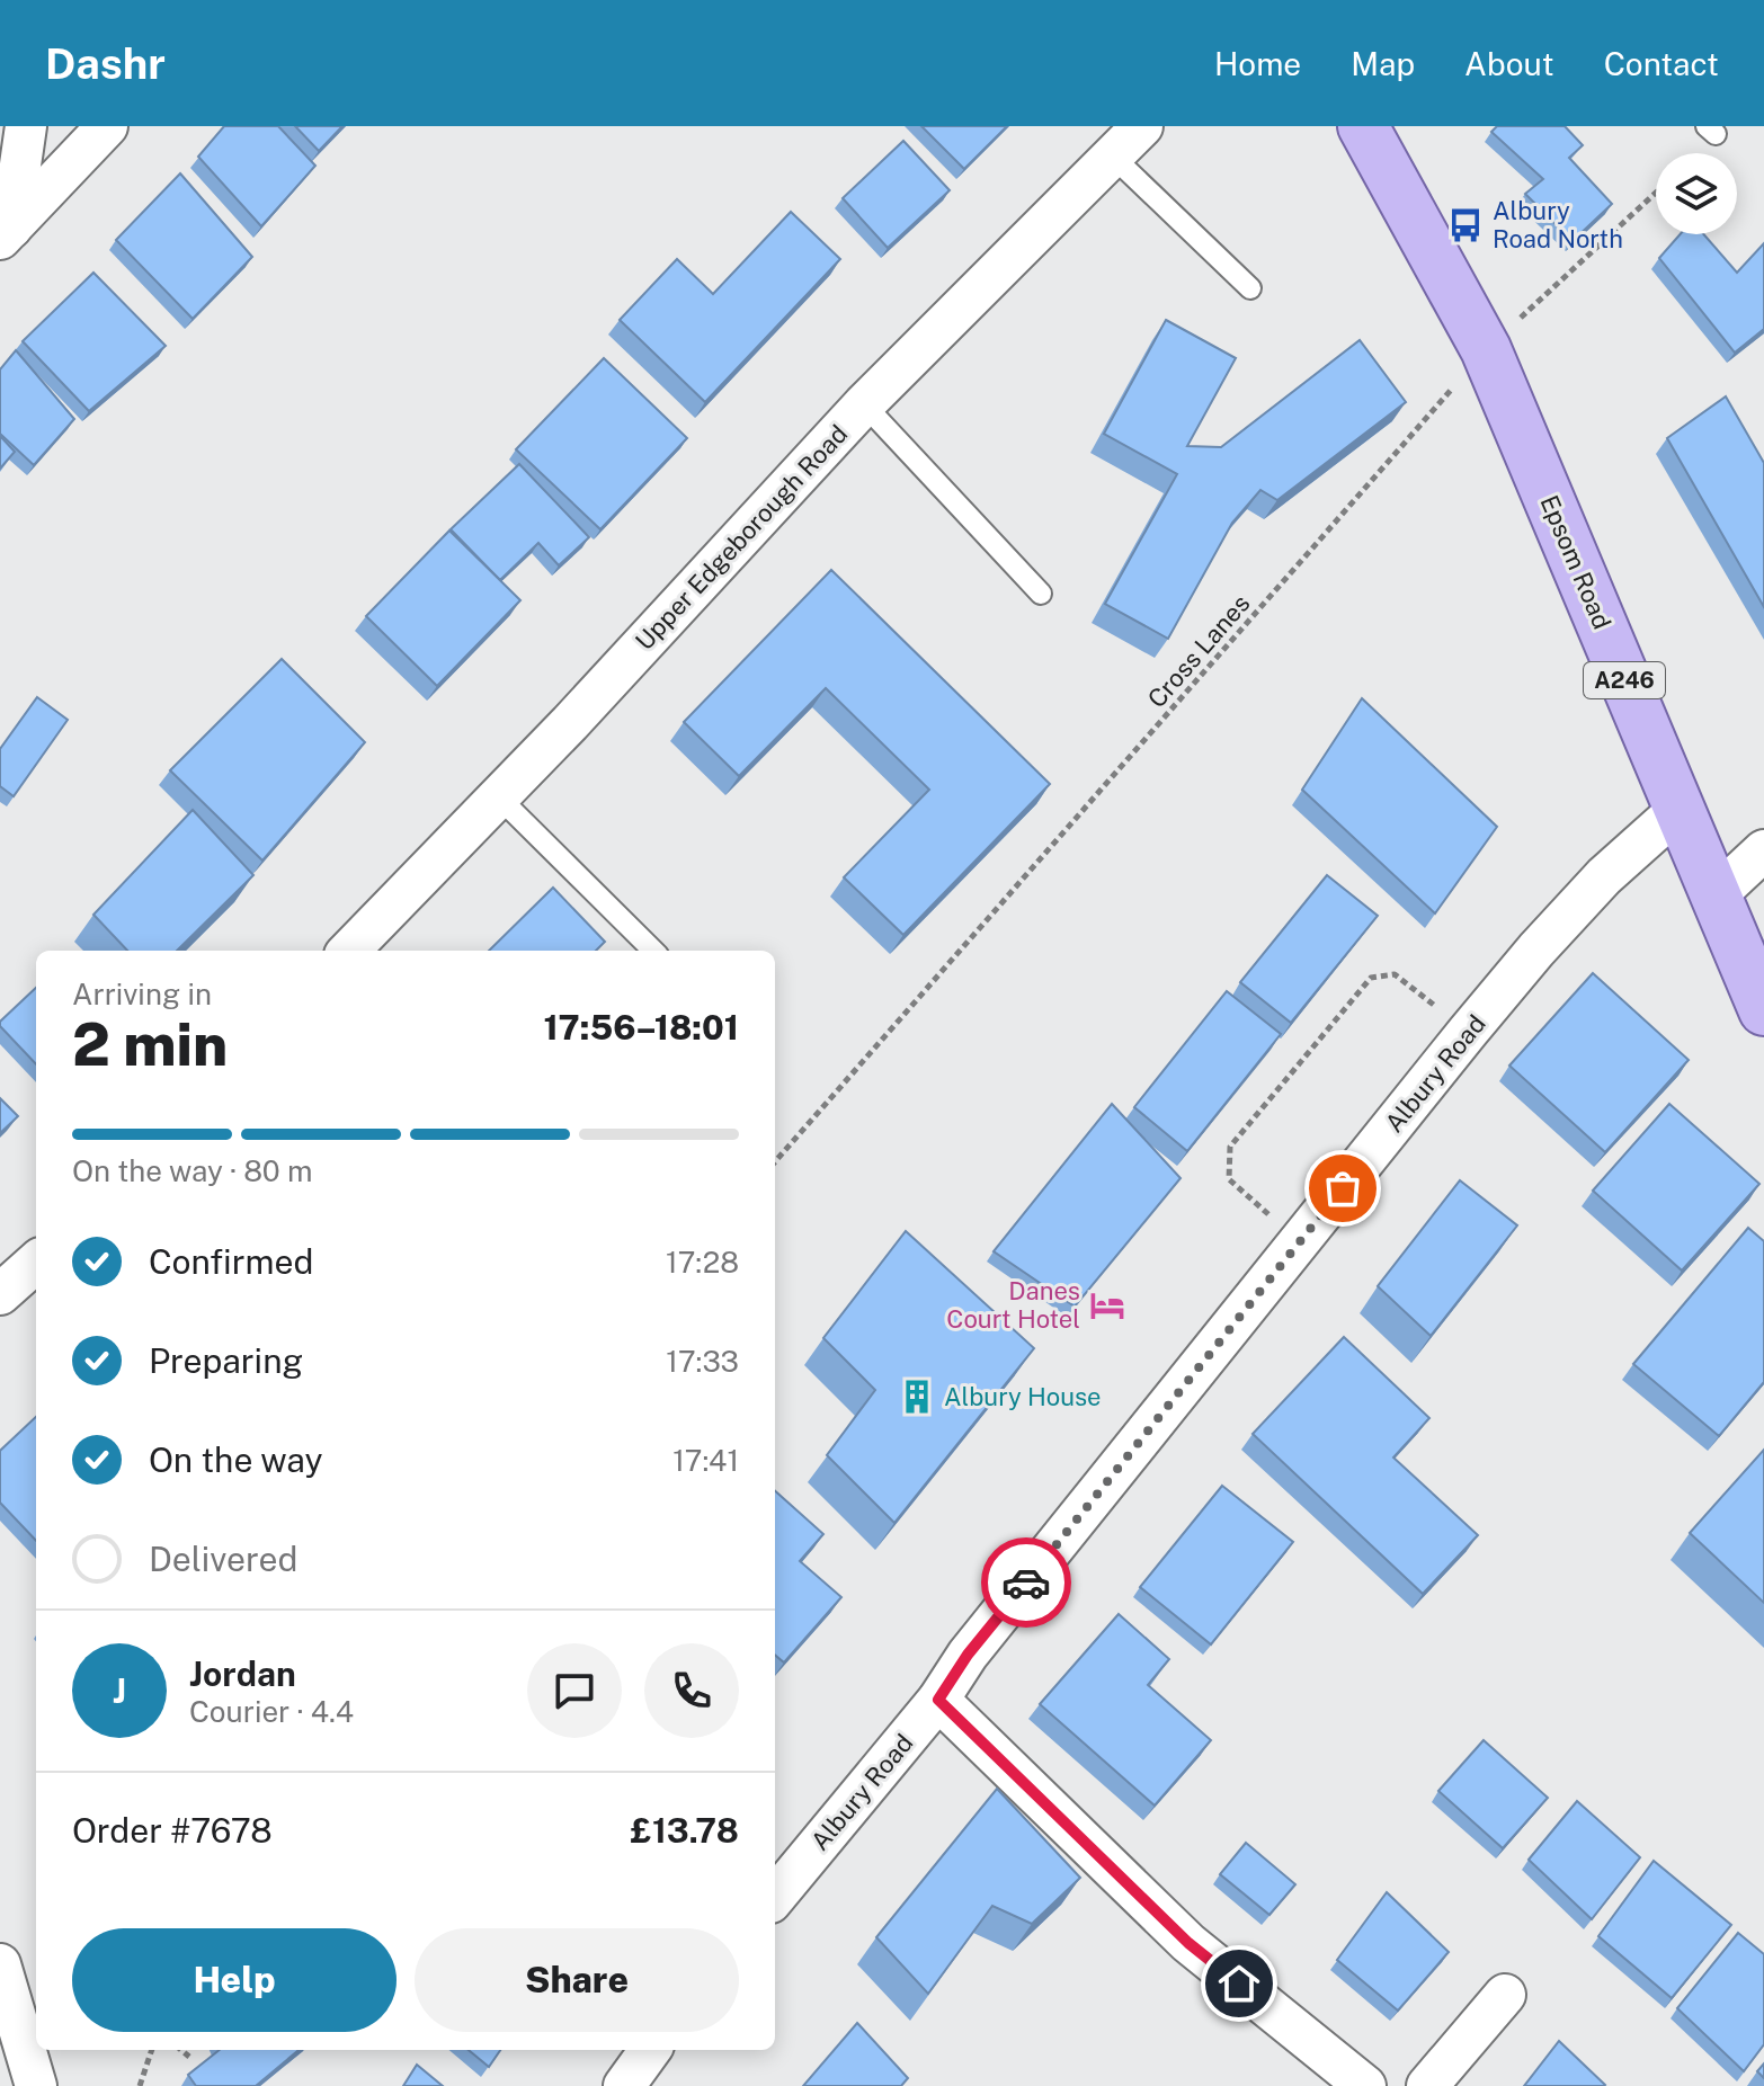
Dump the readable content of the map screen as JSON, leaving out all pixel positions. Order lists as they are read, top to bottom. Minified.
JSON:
{"streets":{"main road":["Epsom Road","A246"],"street":["Upper Edgeborough Road","Albury Road"],"path":["Cross Lanes"]},"crossings":[["Epsom Road","Cross Lanes"],["Epsom Road","Albury Road"]],"places":{"bus stop":["Albury Road North"],"hotel":["Danes Court Hotel"],"building":["Albury House"]},"page":{"header":"Dashr","nav":["Home","Map","About","Contact"],"heading":["2 min","Arriving in","17:56–18:01"],"panel":["Jordan","Courier · 4.4","Order #7678","£13.78"],"bar":"On the way · 80 m","list":[["Confirmed","17:28"],["Preparing","17:33"],["On the way","17:41"],"Delivered"],"round":"J","buttons":["Help","Share"]}}
